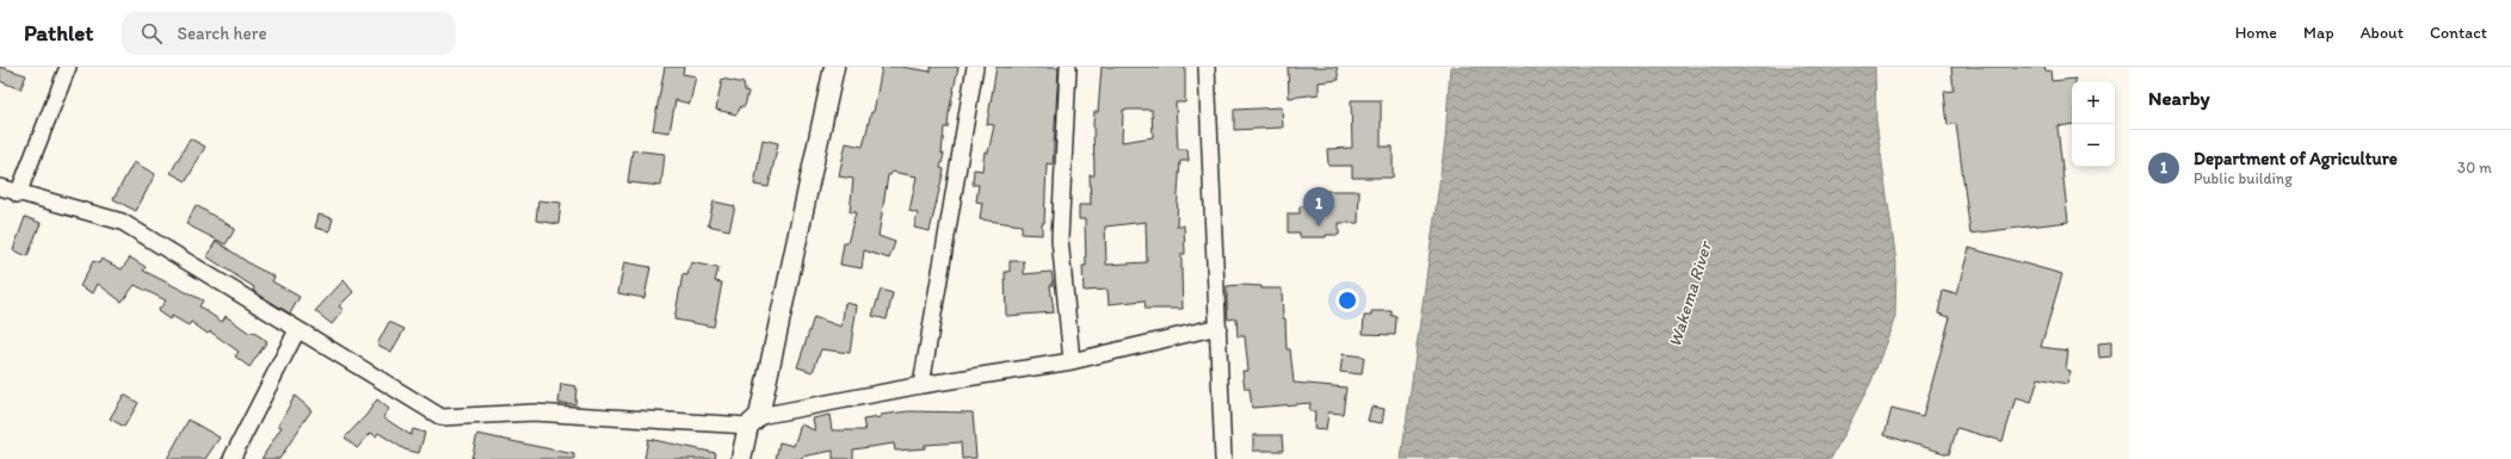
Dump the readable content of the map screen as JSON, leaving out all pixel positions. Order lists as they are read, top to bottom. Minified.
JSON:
{"water":["Wakema River"],"page":{"header":"Pathlet","search":"Search here","nav":["Home","Map","About","Contact"],"heading":"Nearby","map_buttons":["+","−"],"list":[{"mark":"1","name":"Department of Agriculture","note":"Public building","value":"30 m"}],"pins":"1"}}
